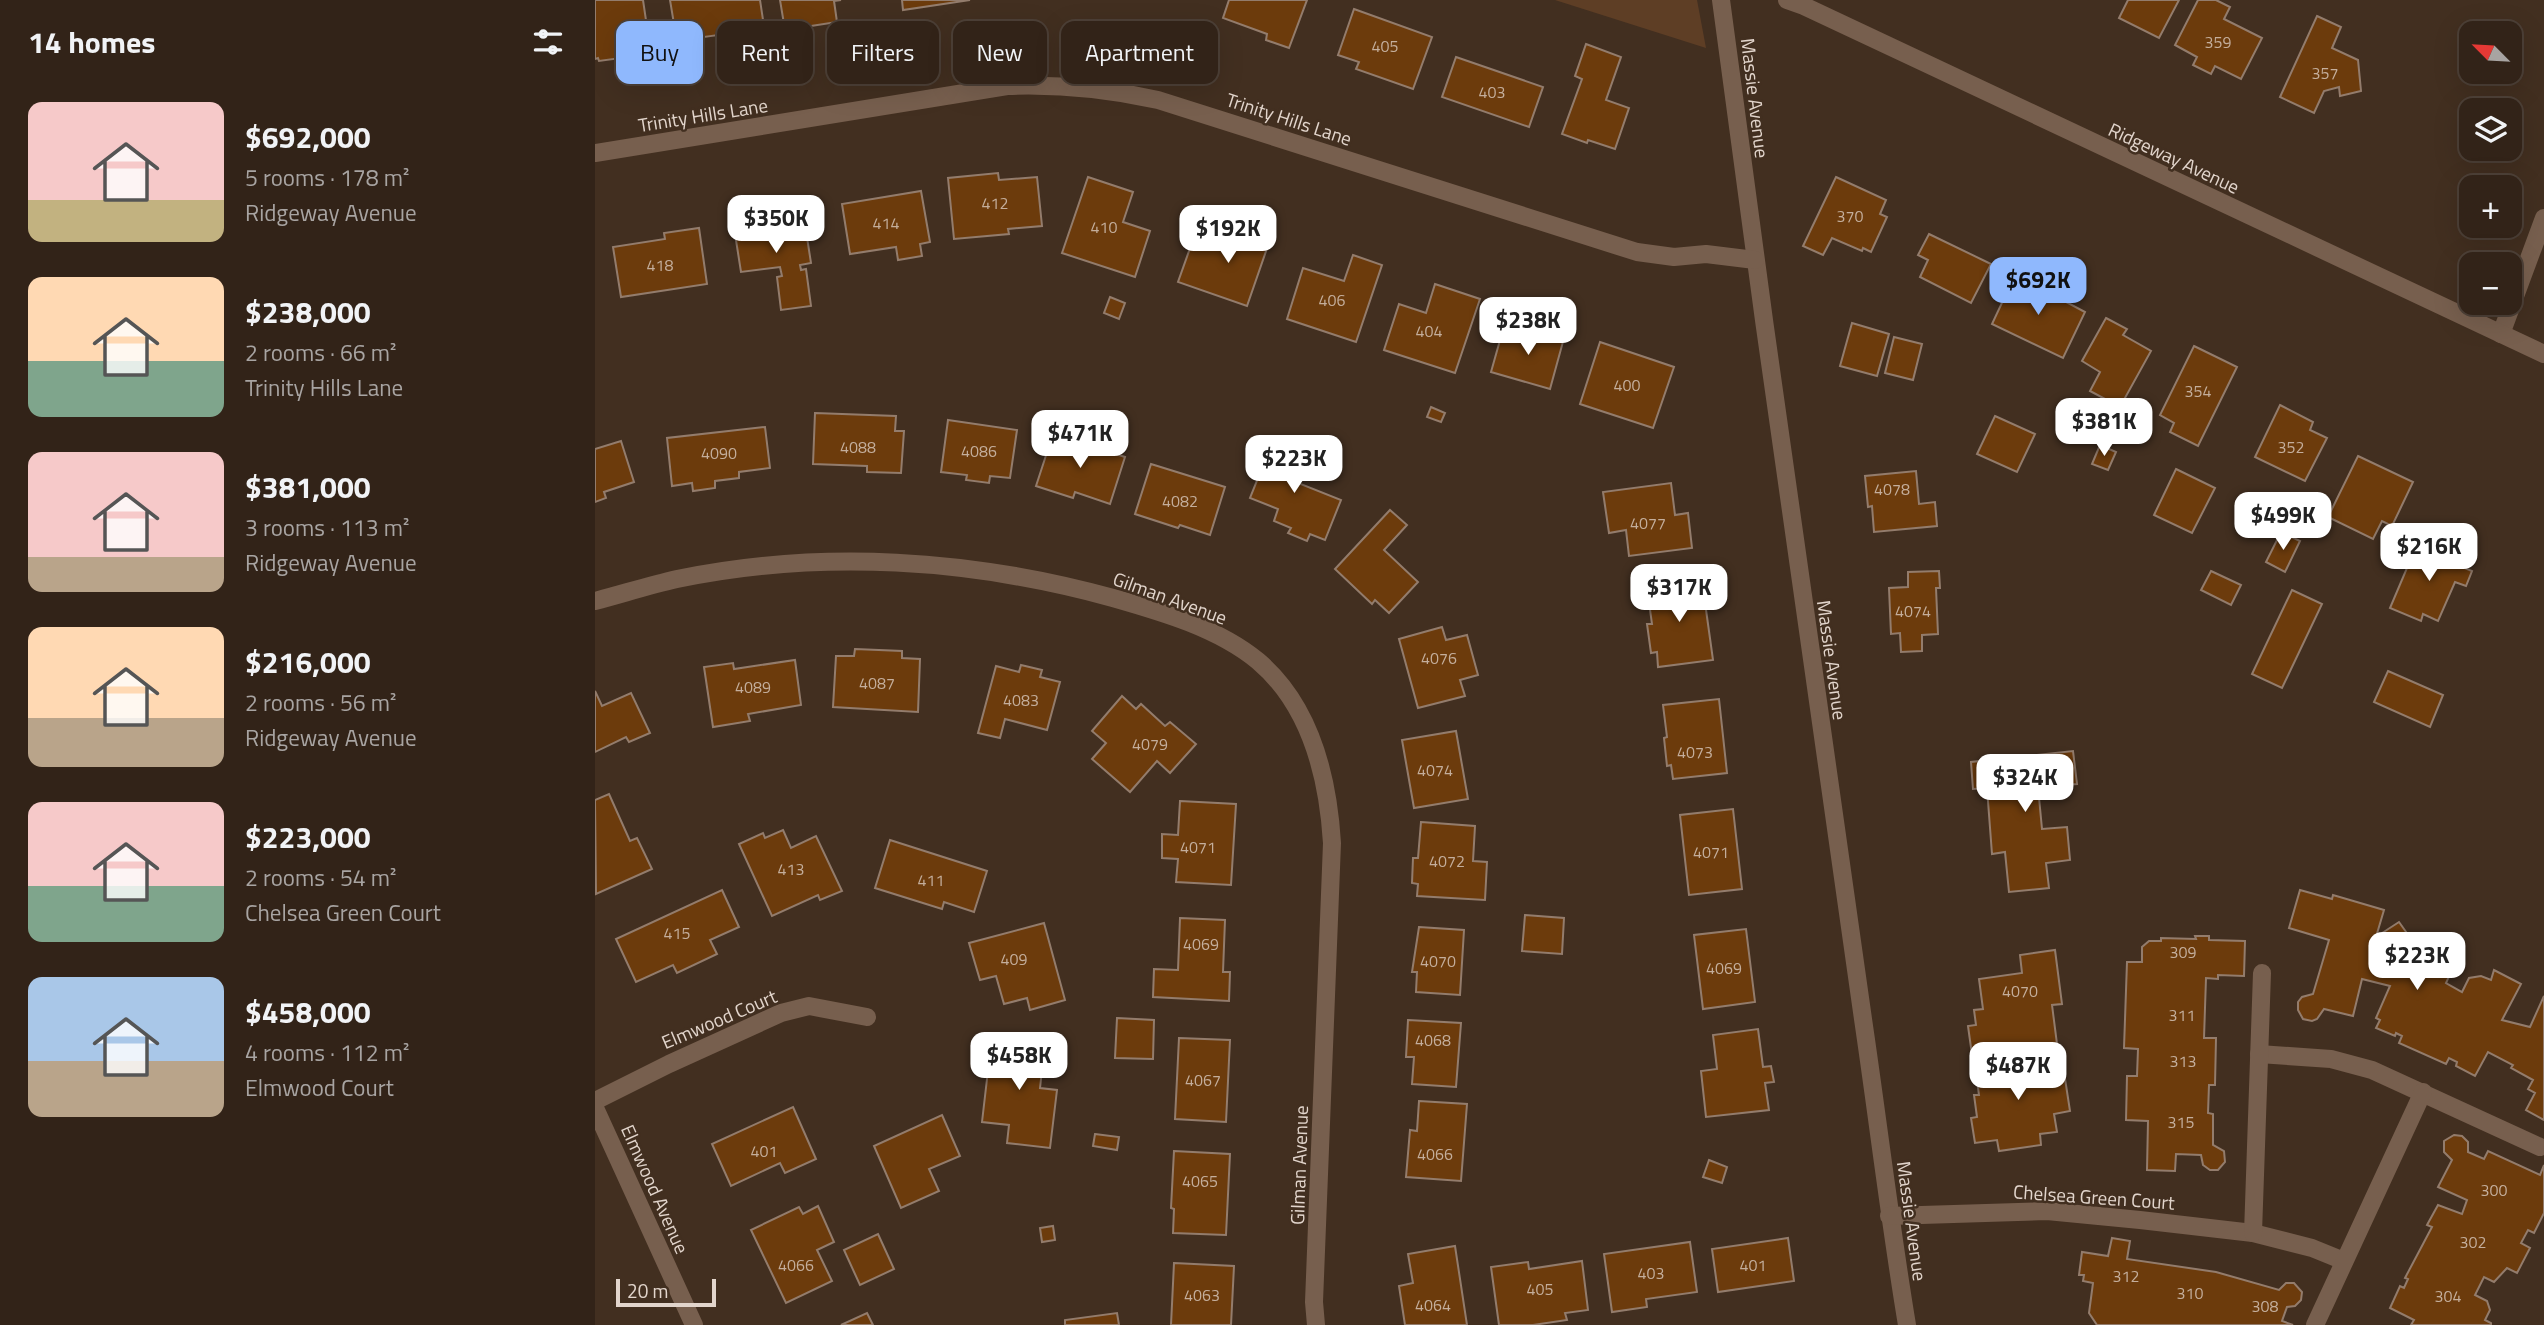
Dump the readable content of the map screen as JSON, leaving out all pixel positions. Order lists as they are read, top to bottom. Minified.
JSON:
{"streets":{"street":["Massie Avenue","Trinity Hills Lane","Ridgeway Avenue","Gilman Avenue","Elmwood Court","Elmwood Avenue","Chelsea Green Court"]},"crossings":[["Massie Avenue","Trinity Hills Lane"],["Massie Avenue","Chelsea Green Court"]],"house_numbers":["359","405","357","403","412","370","414","410","418","406","404","400","354","4088","352","4086","4090","4078","4082","4077","4074","4076","4087","4089","4083","4079","4073","4074","4071","4071","4072","413","411","415","4069","309","409","4070","4069","4070","311","4068","313","4067","315","401","4066","4065","300","302","4066","401","403","312","405","310","4063","304","4064","308"],"scale_bar":"20 m","north":"top left","page":{"heading":"14 homes","map_buttons":["+","−"],"chip":["Buy","Rent","Filters","New","Apartment"],"list":[{"name":"$692,000","note":"5 rooms · 178 m² · Ridgeway Avenue"},{"name":"$238,000","note":"2 rooms · 66 m² · Trinity Hills Lane"},{"name":"$381,000","note":"3 rooms · 113 m² · Ridgeway Avenue"},{"name":"$216,000","note":"2 rooms · 56 m² · Ridgeway Avenue"},{"name":"$223,000","note":"2 rooms · 54 m² · Chelsea Green Court"},{"name":"$458,000","note":"4 rooms · 112 m² · Elmwood Court"}],"price":["$350K","$192K","$692K","$238K","$381K","$471K","$223K","$499K","$216K","$317K","$324K","$223K","$458K","$487K"],"scale":"20 m"}}
